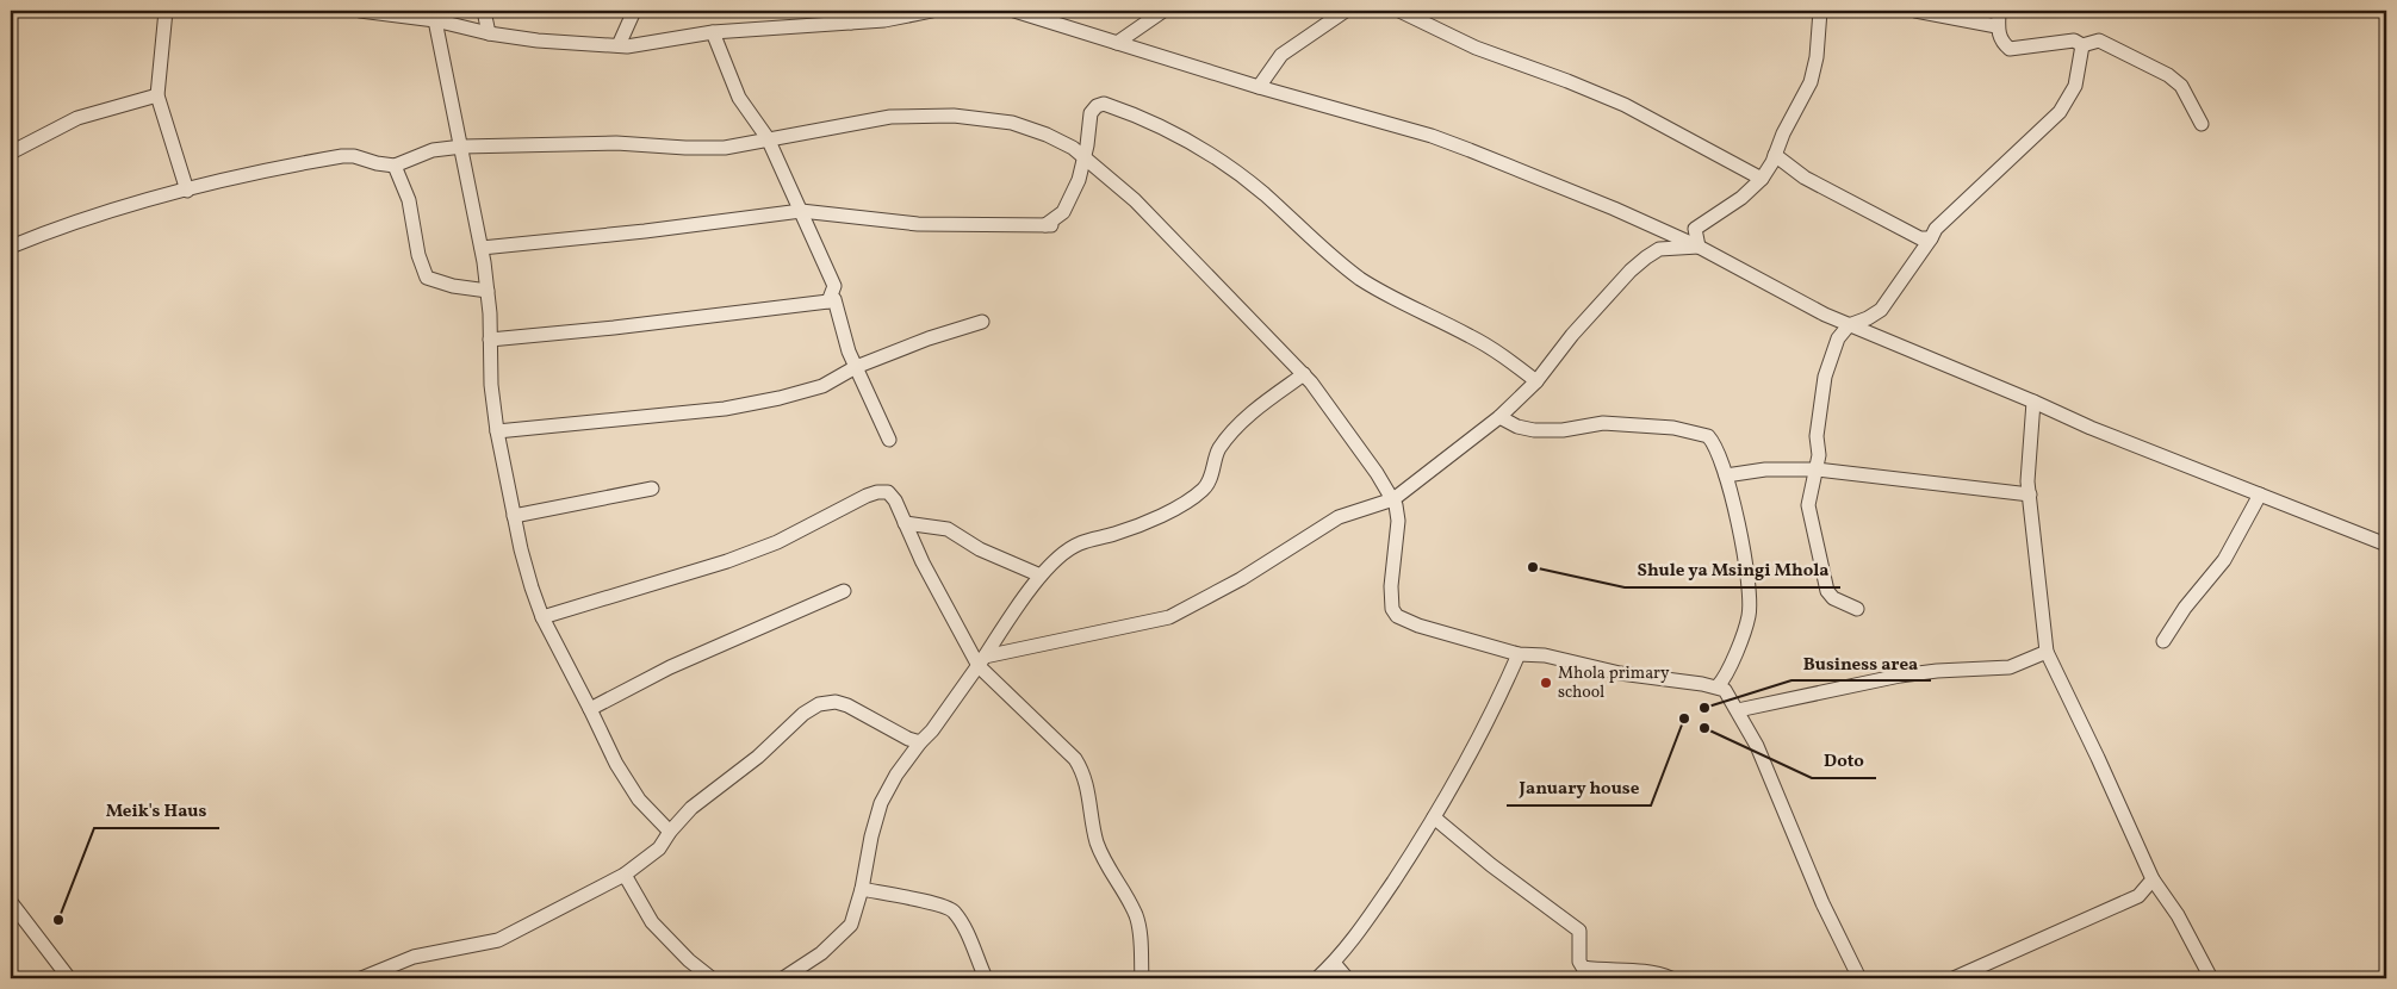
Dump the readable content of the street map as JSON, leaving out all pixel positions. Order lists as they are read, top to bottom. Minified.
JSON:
{"places":["Shule ya Msingi Mhola","Mhola primary school","Business area","January house","Doto","Meik's Haus"]}
